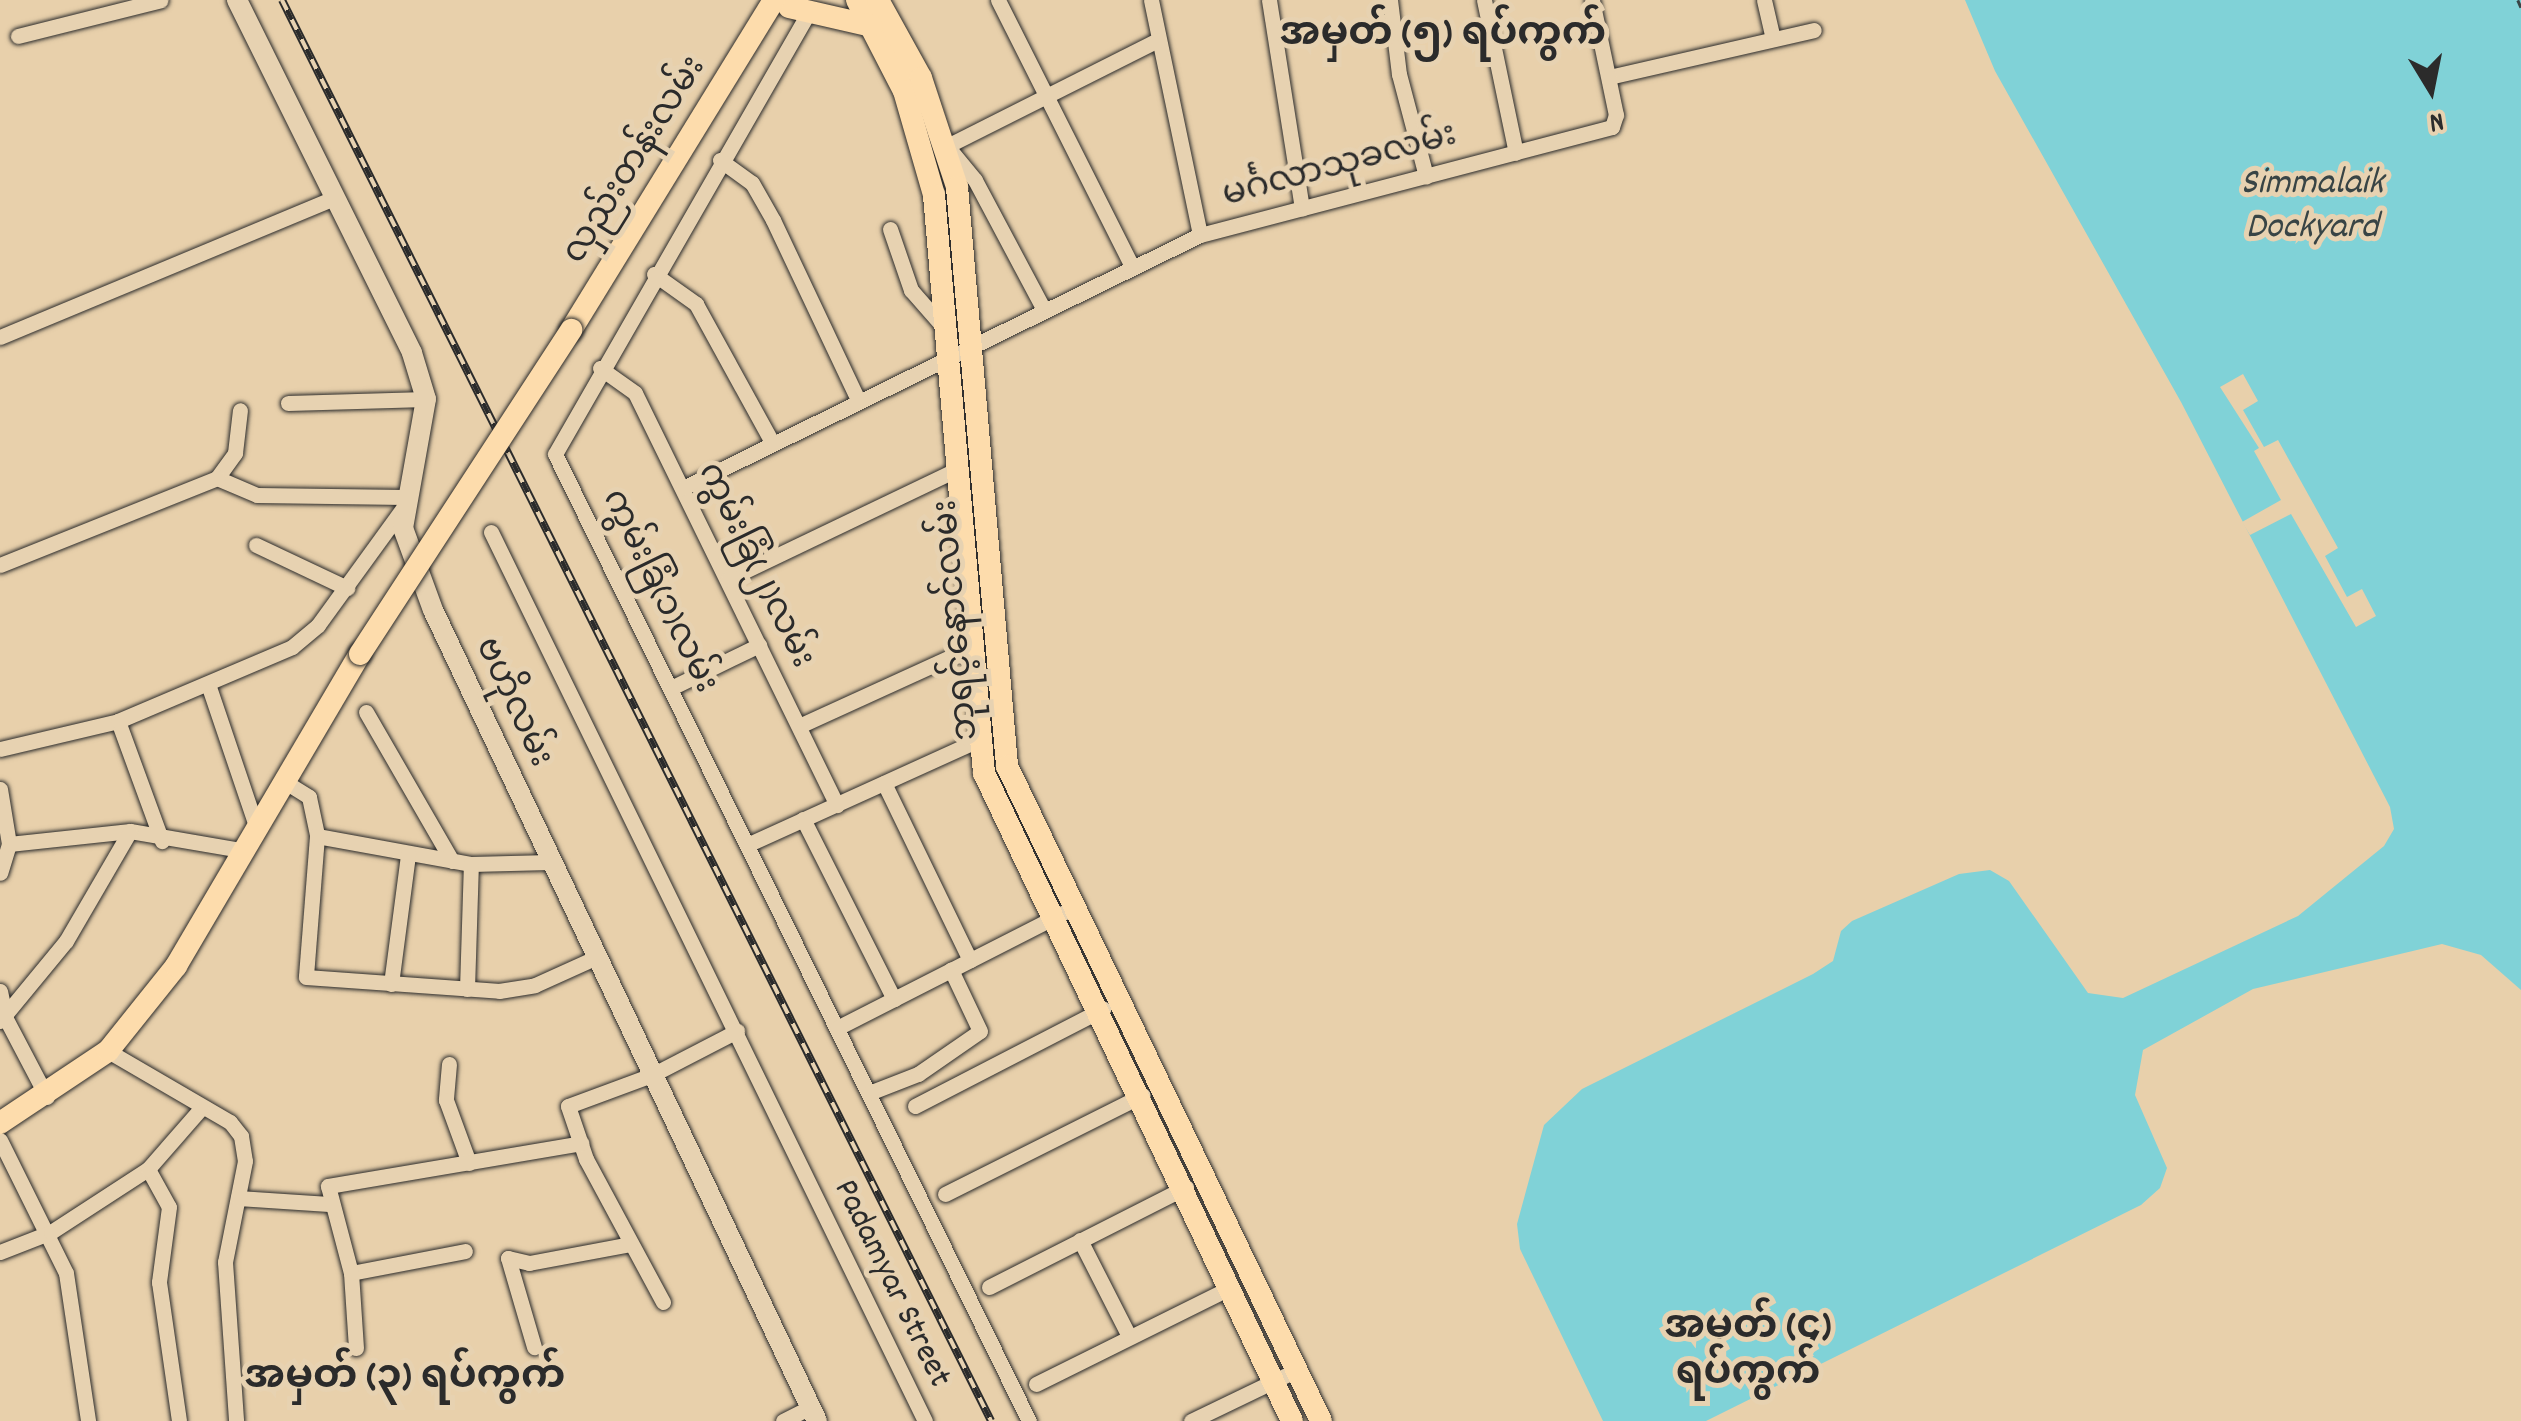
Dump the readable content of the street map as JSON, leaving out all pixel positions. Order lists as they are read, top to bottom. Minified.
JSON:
{"streets":{"main road":["လှည်းတန်းလမ်း","ဘုရင့်နောင်လမ်း","ဗဟိုလမ်း"],"street":["မင်္ဂလာသုခလမ်း","ကွမ်းခြံ(၂)လမ်း","ကွမ်းခြံ(၁)လမ်း","Padamyar Street"]},"crossings":[["မင်္ဂလာသုခလမ်း","ကွမ်းခြံ(၂)လမ်း"],["မင်္ဂလာသုခလမ်း","ဘုရင့်နောင်လမ်း"],["ကွမ်းခြံ(၂)လမ်း","ကွမ်းခြံ(၁)လမ်း"]],"districts":["အမှတ် (၅) ရပ်ကွက်","အမှတ် (၄) ရပ်ကွက်","အမှတ် (၃) ရပ်ကွက်"],"water":["Simmalaik Dockyard"],"north":"bottom"}
